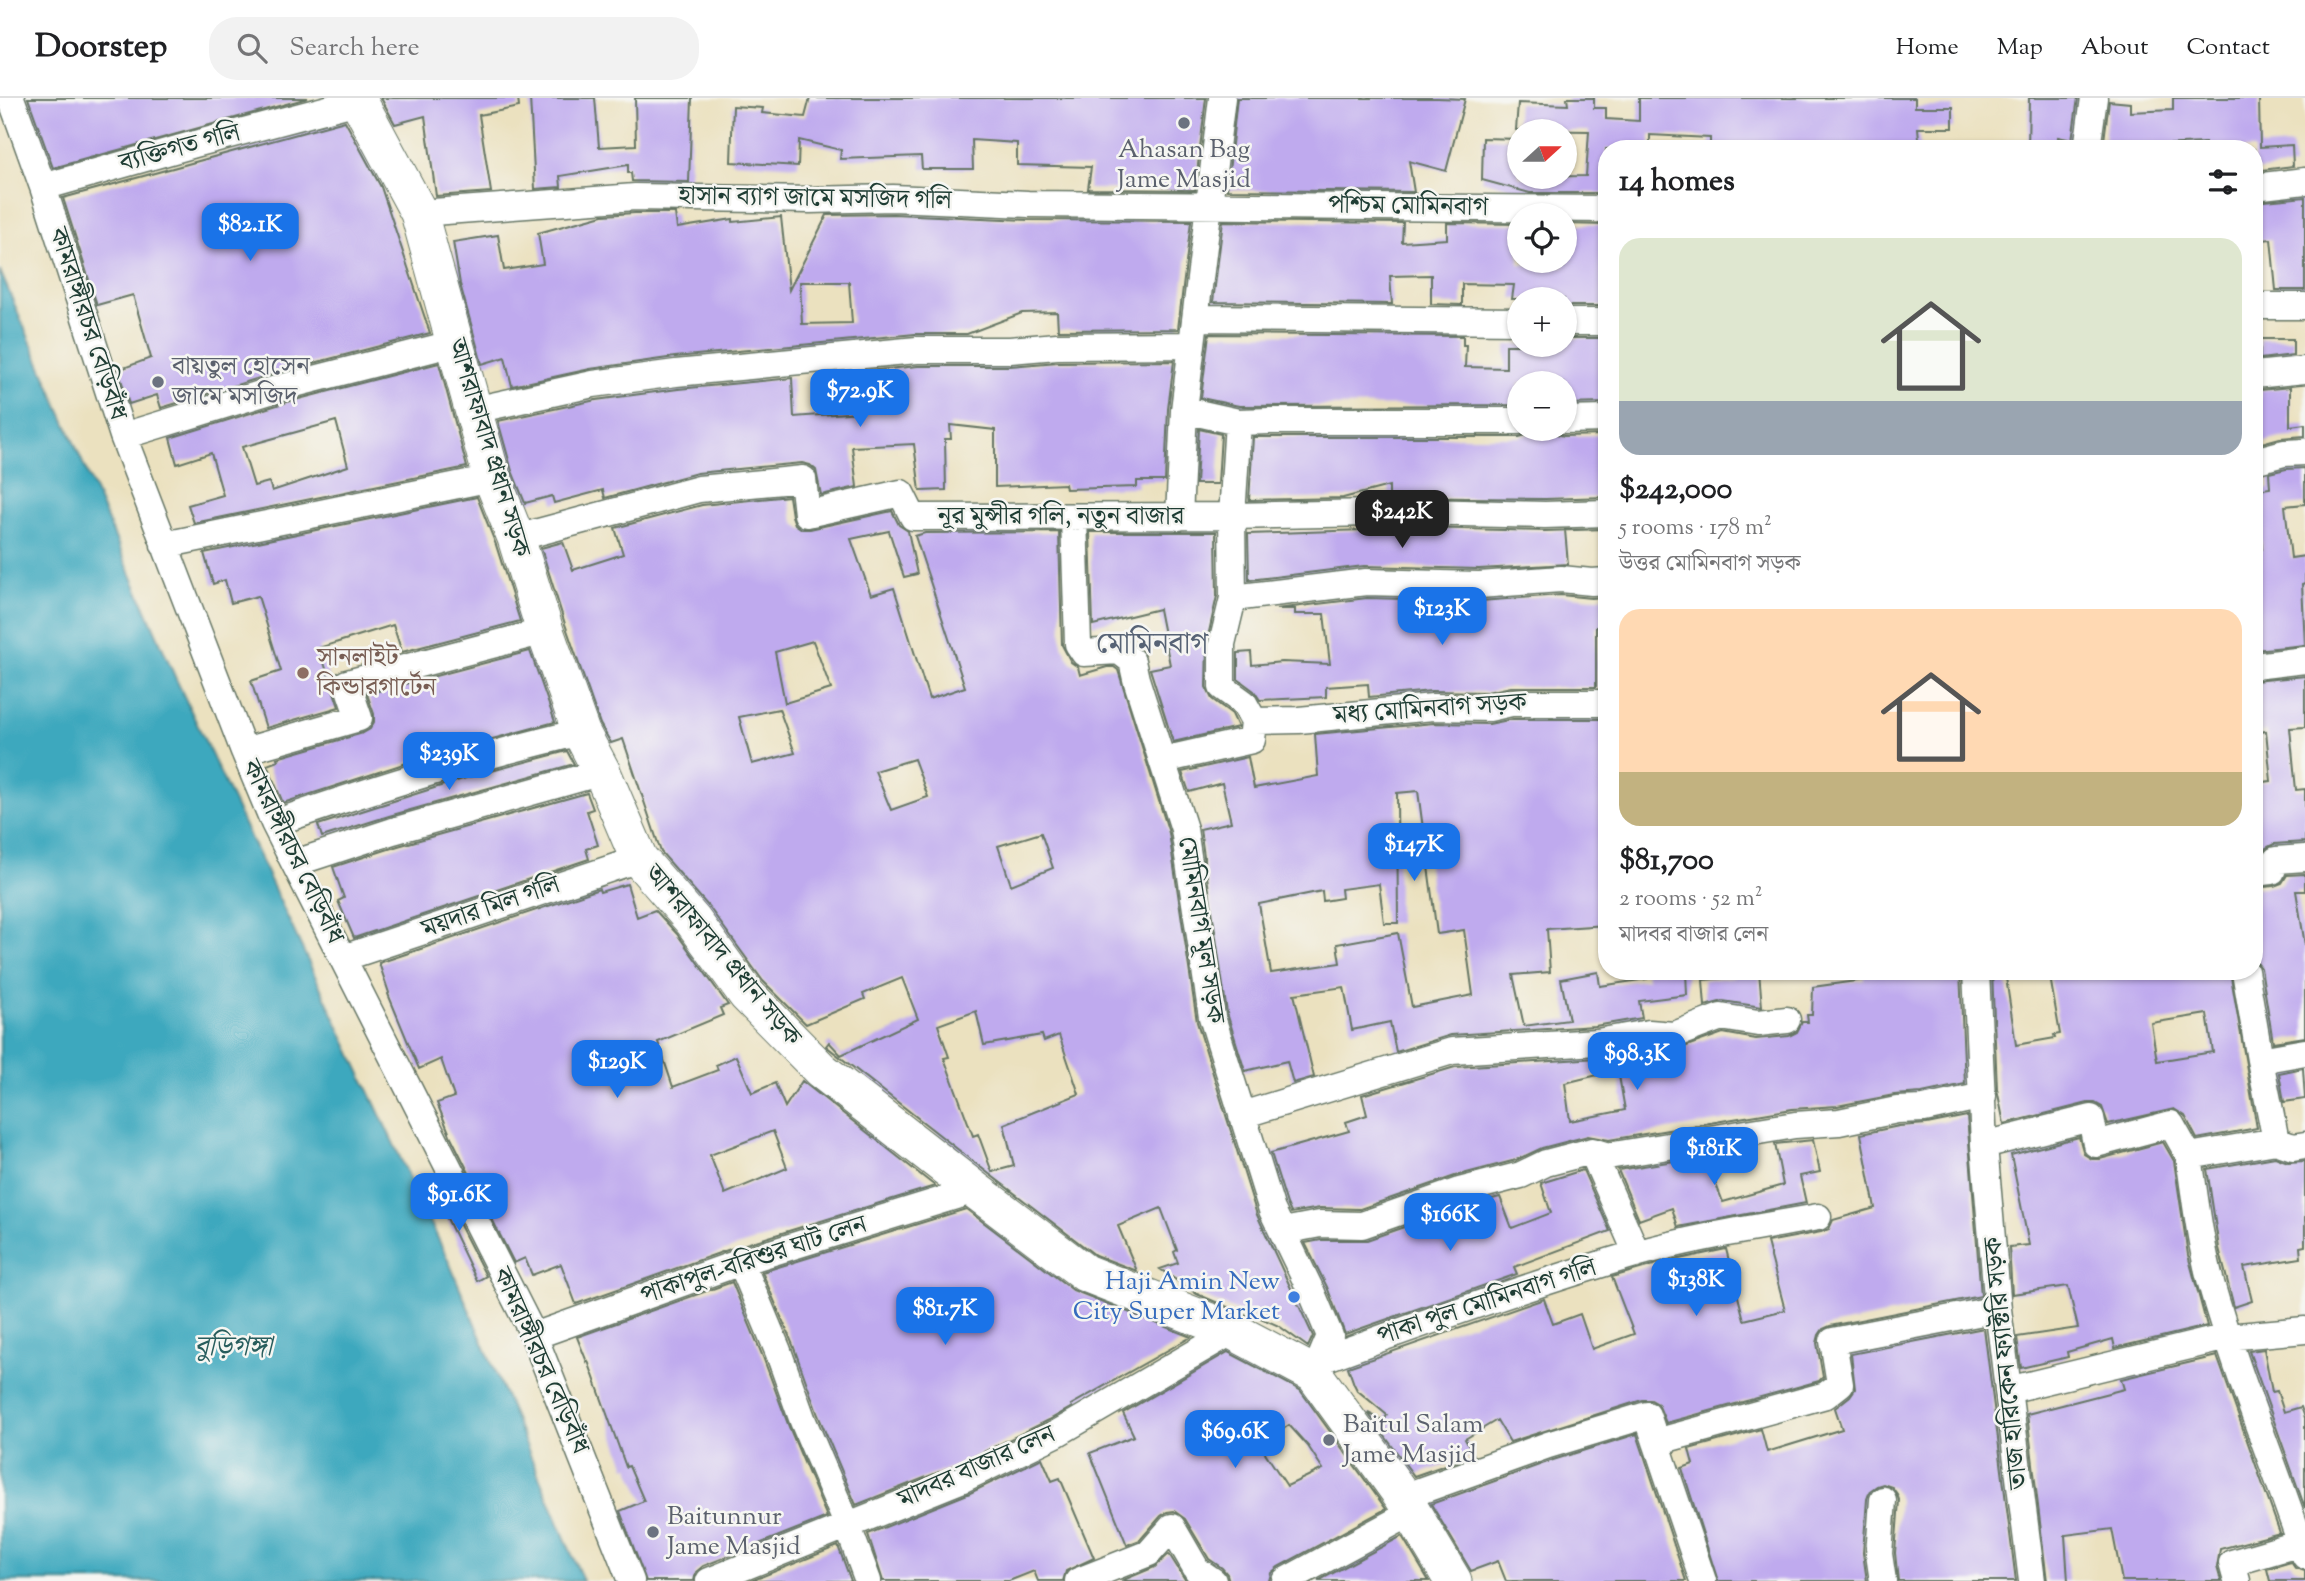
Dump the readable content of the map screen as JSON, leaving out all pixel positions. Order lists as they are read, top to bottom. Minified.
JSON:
{"streets":{"street":["ব্যক্তিগত গলি","হাসান ব্যাগ জামে মসজিদ গলি","পশ্চিম মোমিনবাগ","কামরাঙ্গীরচর বেড়িবাঁধ","আশরাফাবাদ প্রধান সড়ক","নূর মুন্সীর গলি, নতুন বাজার","মধ্য মোমিনবাগ সড়ক","ময়দার মিল গলি","মোমিনবাগ মূল সড়ক","পাকাপুল-বরিশুর ঘাট লেন","পাকা পুল মোমিনবাগ গলি","তাজ হারিকেন ফ্যাক্টরি সড়ক","মাদবর বাজার লেন"]},"crossings":[["ব্যক্তিগত গলি","কামরাঙ্গীরচর বেড়িবাঁধ"],["ব্যক্তিগত গলি","আশরাফাবাদ প্রধান সড়ক"],["হাসান ব্যাগ জামে মসজিদ গলি","পশ্চিম মোমিনবাগ"],["হাসান ব্যাগ জামে মসজিদ গলি","আশরাফাবাদ প্রধান সড়ক"],["কামরাঙ্গীরচর বেড়িবাঁধ","ময়দার মিল গলি"],["কামরাঙ্গীরচর বেড়িবাঁধ","পাকাপুল-বরিশুর ঘাট লেন"],["আশরাফাবাদ প্রধান সড়ক","নূর মুন্সীর গলি, নতুন বাজার"],["আশরাফাবাদ প্রধান সড়ক","ময়দার মিল গলি"],["আশরাফাবাদ প্রধান সড়ক","মোমিনবাগ মূল সড়ক"],["আশরাফাবাদ প্রধান সড়ক","পাকাপুল-বরিশুর ঘাট লেন"],["আশরাফাবাদ প্রধান সড়ক","পাকা পুল মোমিনবাগ গলি"],["আশরাফাবাদ প্রধান সড়ক","মাদবর বাজার লেন"],["নূর মুন্সীর গলি, নতুন বাজার","মোমিনবাগ মূল সড়ক"],["মোমিনবাগ মূল সড়ক","পাকা পুল মোমিনবাগ গলি"]],"districts":["মোমিনবাগ"],"water":["বুড়িগঙ্গা"],"places":["Ahasan Bag Jame Masjid","বায়তুল হোসেন জামে মসজিদ","সানলাইট কিন্ডারগার্টেন","Haji Amin New City Super Market","Baitul Salam Jame Masjid","Baitunnur Jame Masjid"],"north":"right","page":{"header":"Doorstep","search":"Search here","nav":["Home","Map","About","Contact"],"map_buttons":["+","−"],"heading":"14 homes","price":["$82.1K","$72.9K","$242K","$123K","$239K","$147K","$98.3K","$129K","$181K","$91.6K","$166K","$138K","$81.7K","$69.6K"],"list":[{"name":"$242,000","note":"5 rooms · 178 m² · উত্তর মোমিনবাগ সড়ক"},{"name":"$81,700","note":"2 rooms · 52 m² · মাদবর বাজার লেন"}]}}
